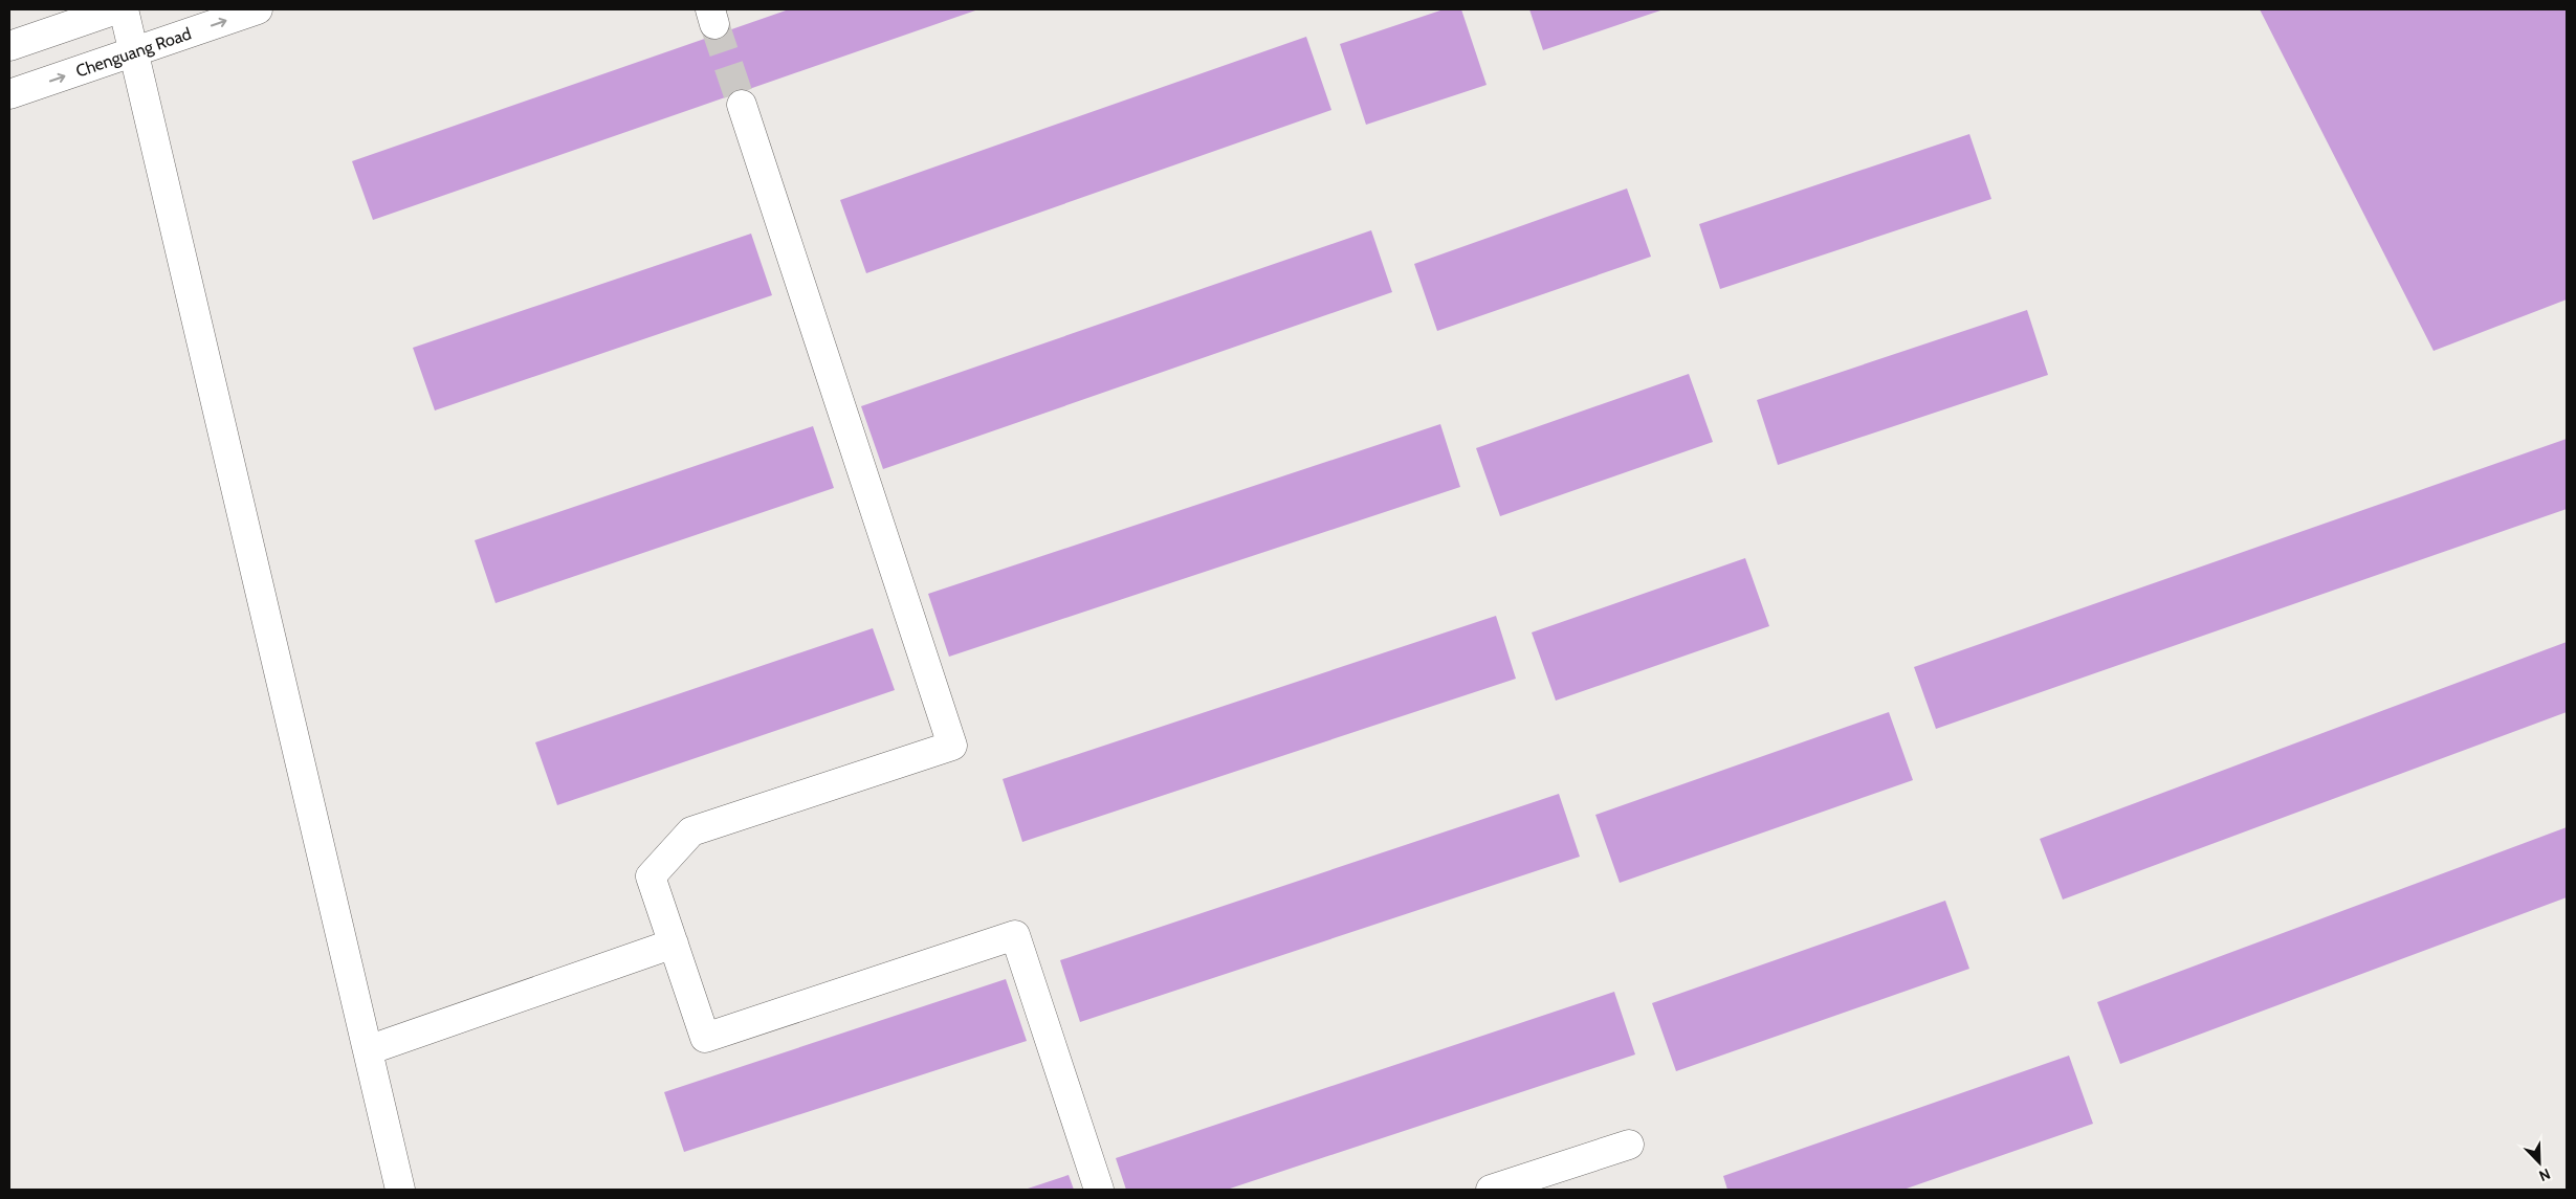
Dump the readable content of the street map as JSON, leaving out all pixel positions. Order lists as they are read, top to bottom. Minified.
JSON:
{"streets":{"street":["Chenguang Road"]},"north":"bottom right"}
